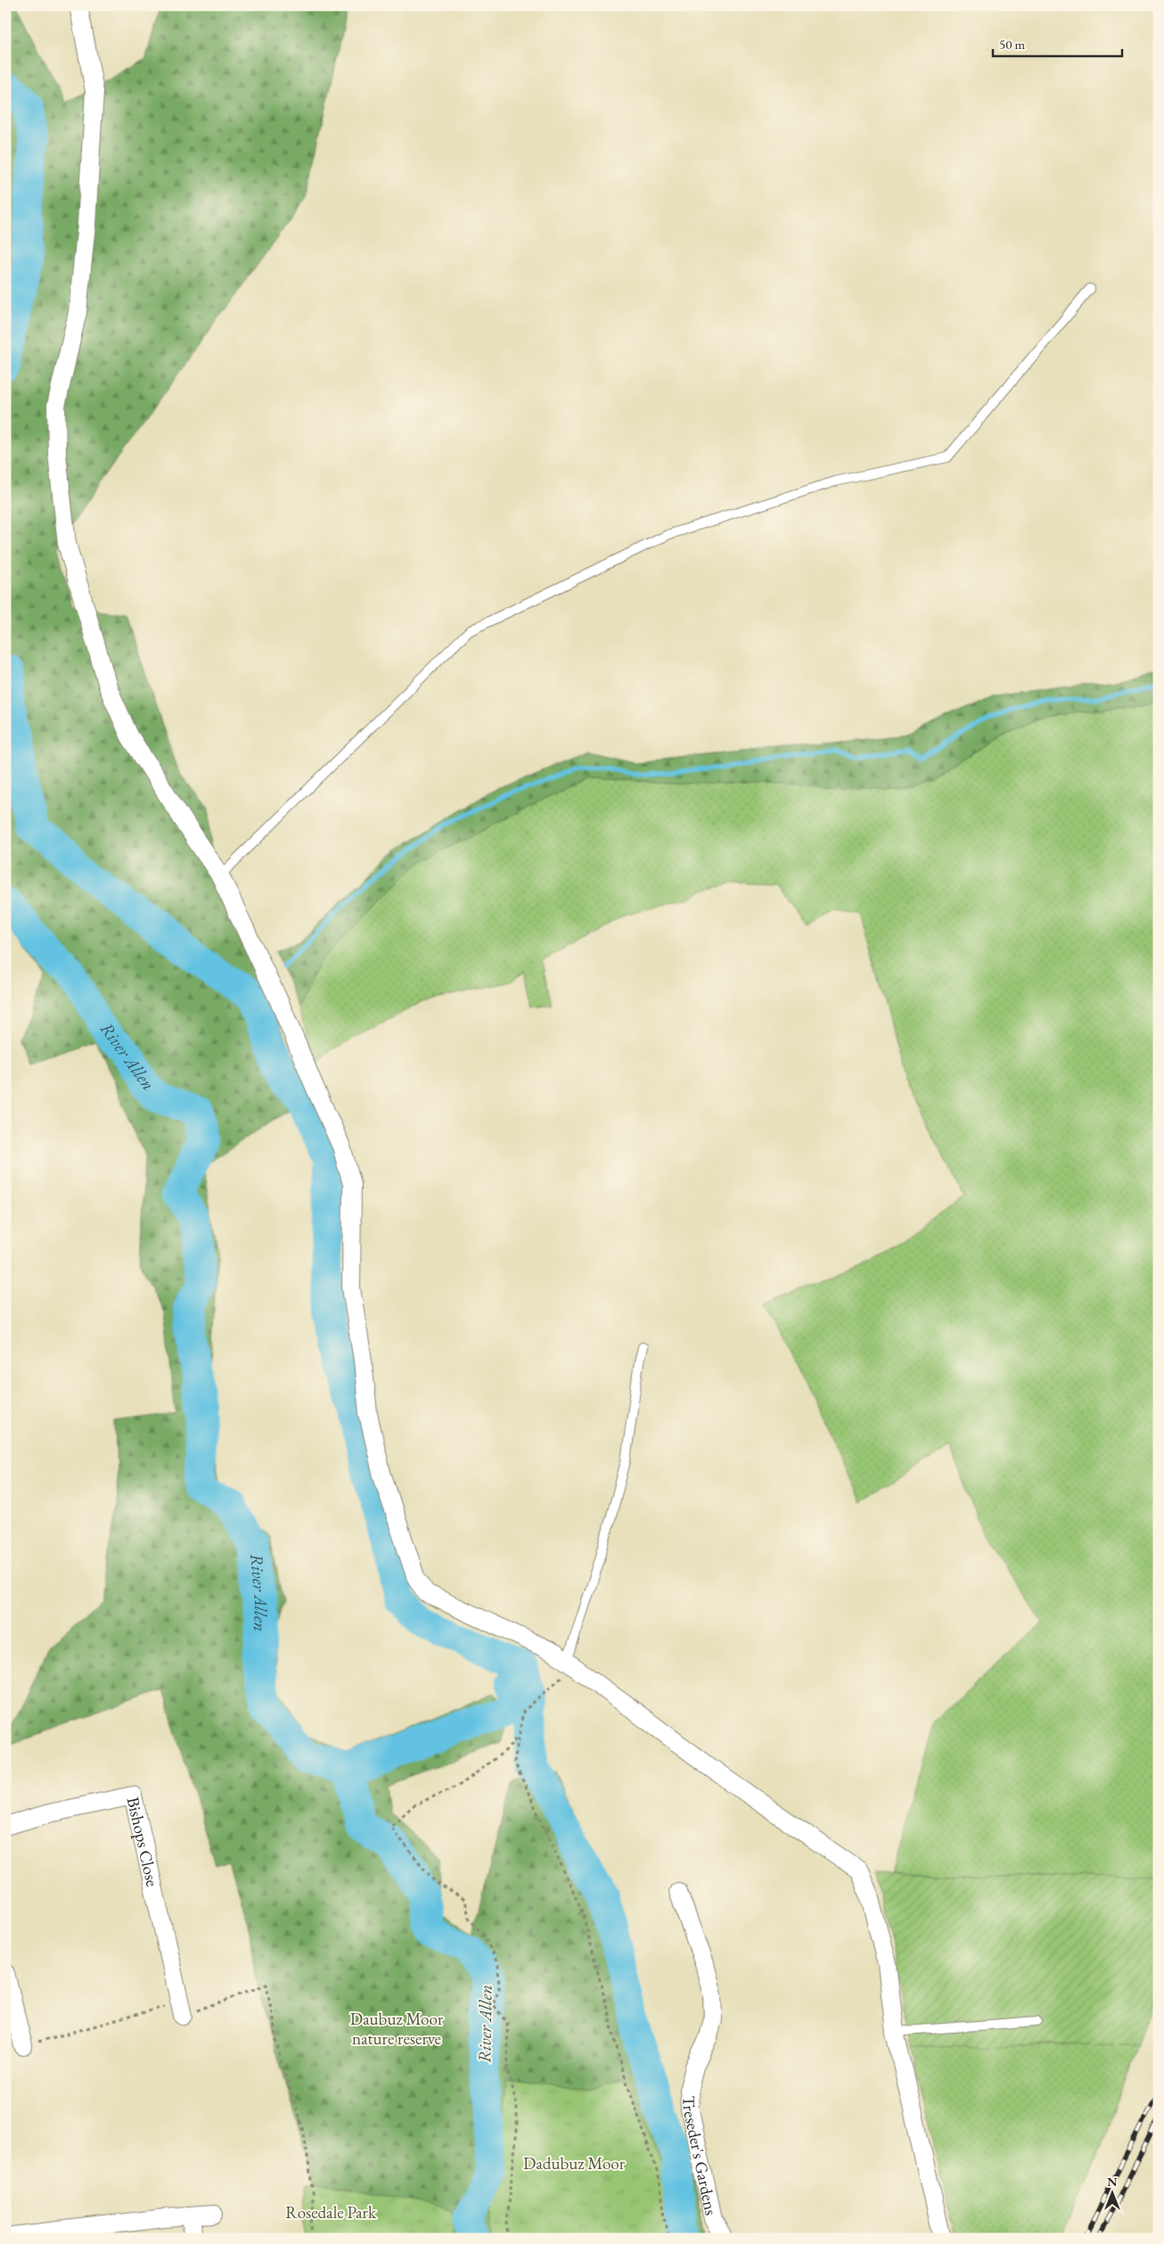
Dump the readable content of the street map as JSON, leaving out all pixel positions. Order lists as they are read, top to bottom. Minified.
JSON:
{"streets":{"street":["Bishops Close","Treseder's Gardens"]},"water":["River Allen"],"parks":["Daubuz Moor nature reserve","Dadubuz Moor","Rosedale Park"],"scale_bar":"50 m","north":"top"}
